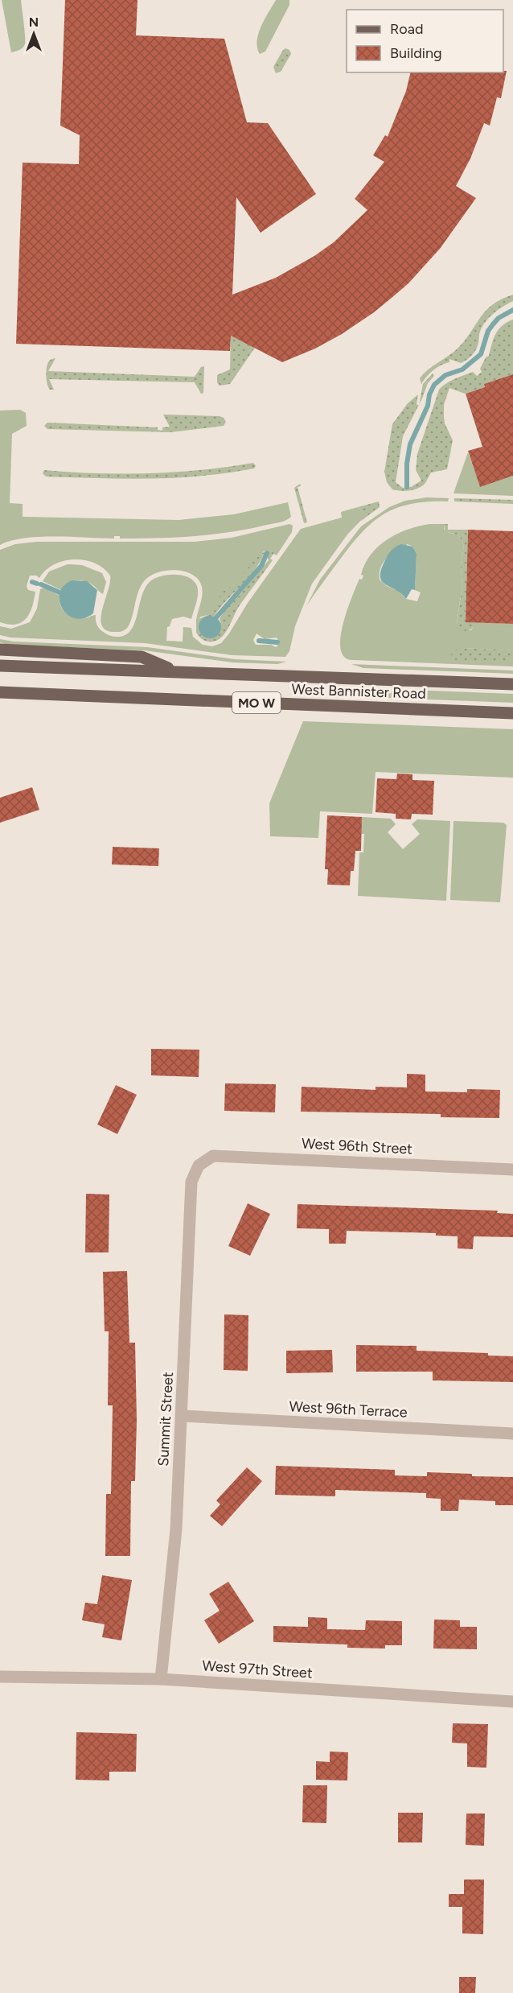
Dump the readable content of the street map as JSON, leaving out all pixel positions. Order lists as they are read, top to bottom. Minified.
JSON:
{"streets":{"main road":["West Bannister Road","MO W"],"street":["West 96th Street","West 96th Terrace","Summit Street","West 97th Street"]},"crossings":[["West 96th Street","Summit Street"],["West 96th Terrace","Summit Street"],["Summit Street","West 97th Street"]],"legend":["Road","Building"],"north":"top"}
